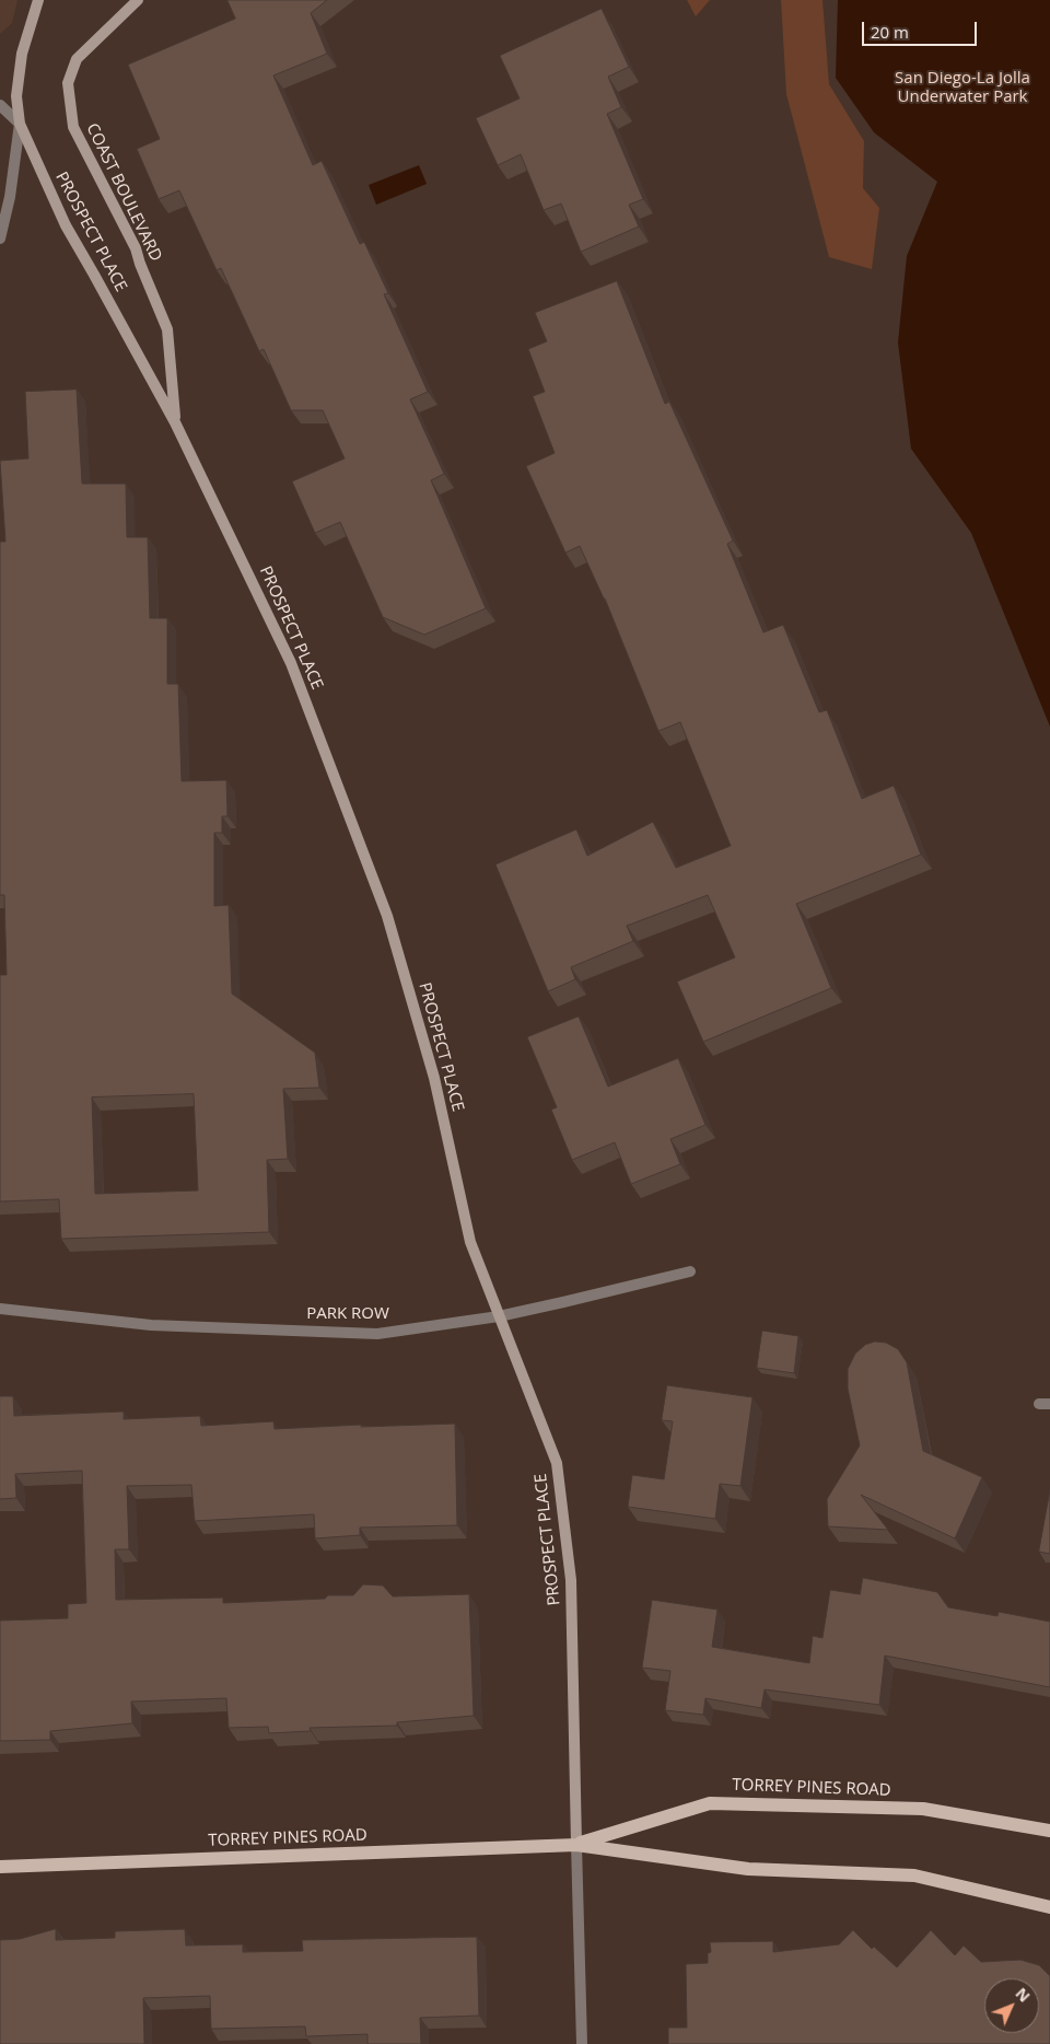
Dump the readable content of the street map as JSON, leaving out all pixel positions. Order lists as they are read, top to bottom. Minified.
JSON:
{"streets":{"main road":["COAST BOULEVARD","PROSPECT PLACE","TORREY PINES ROAD"],"street":["PARK ROW"]},"crossings":[["COAST BOULEVARD","PROSPECT PLACE"],["PROSPECT PLACE","PARK ROW"],["PROSPECT PLACE","TORREY PINES ROAD"]],"parks":["San Diego-La Jolla Underwater Park"],"scale_bar":"20 m","north":"top right"}
